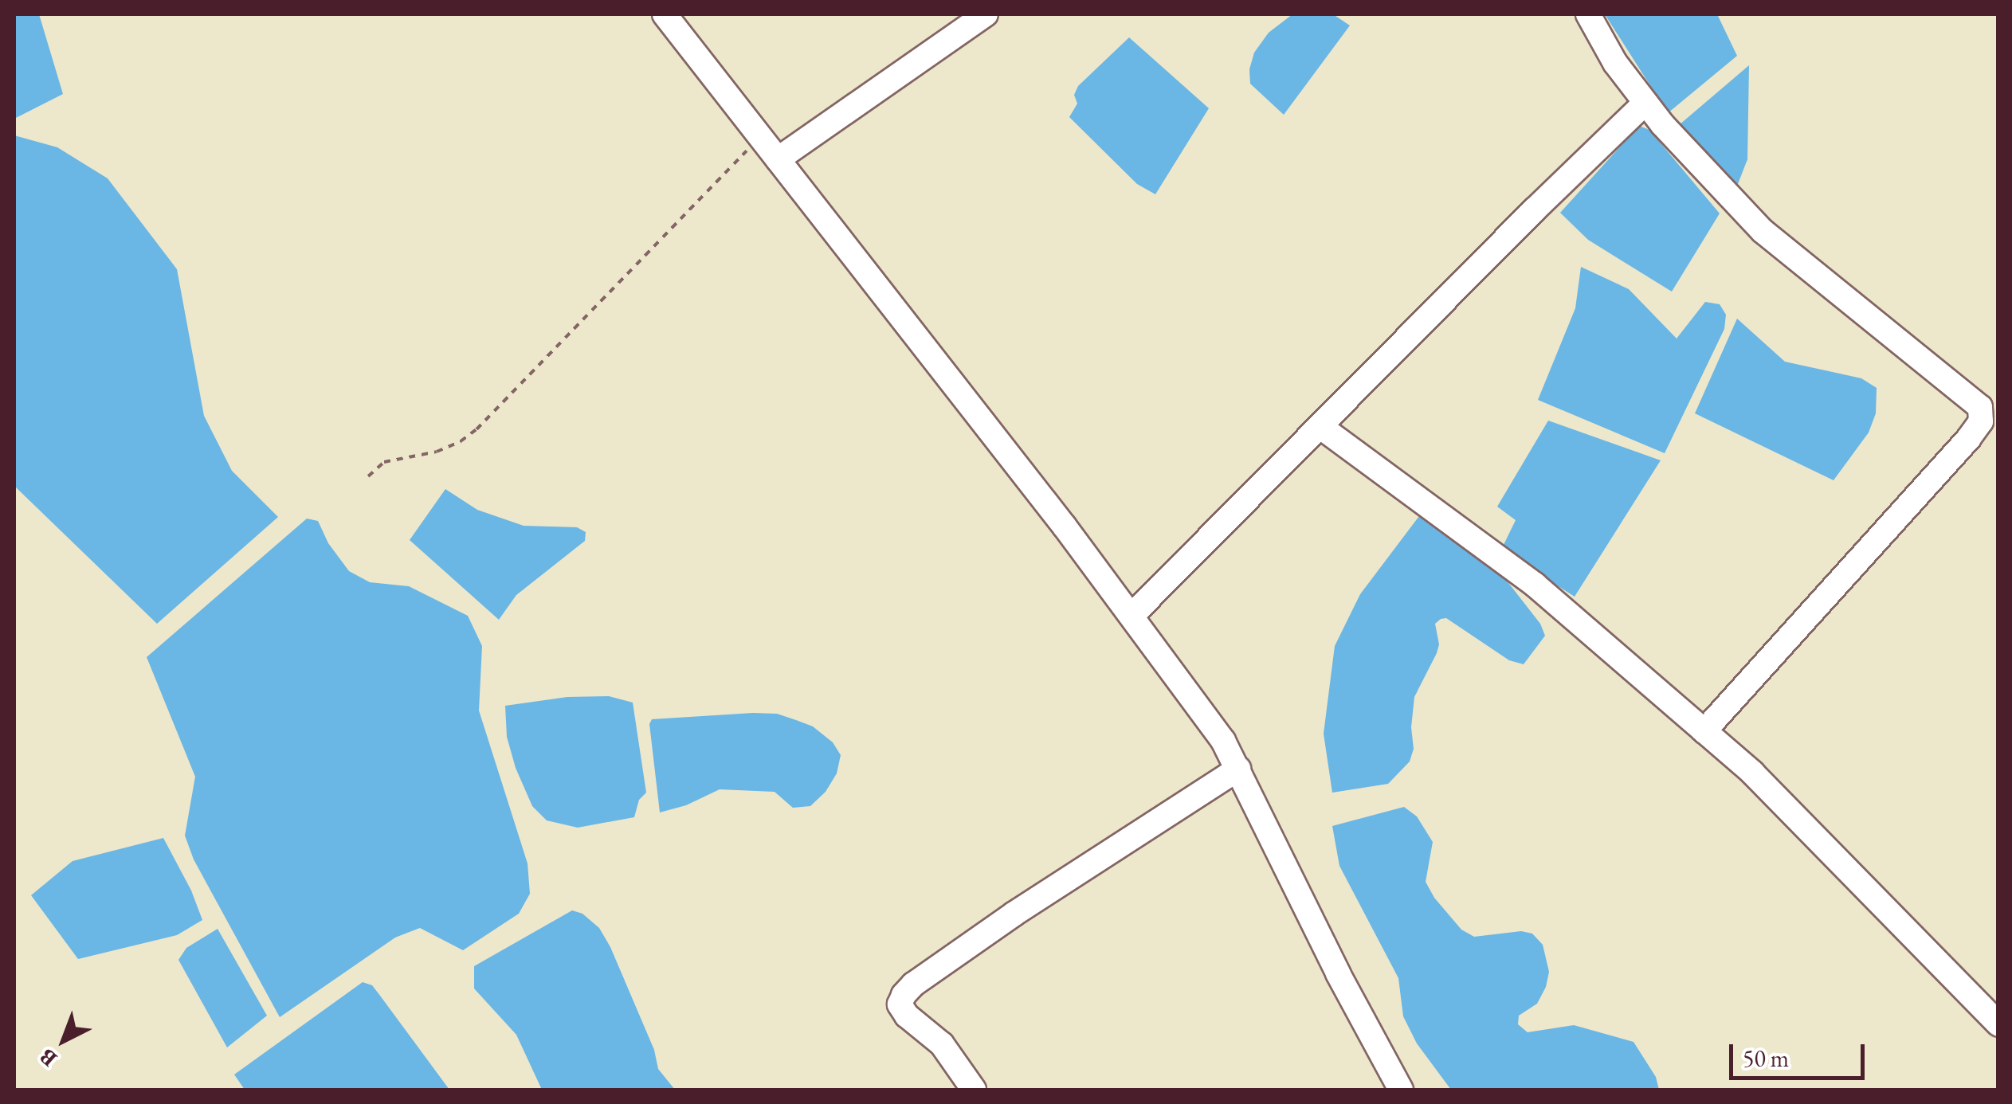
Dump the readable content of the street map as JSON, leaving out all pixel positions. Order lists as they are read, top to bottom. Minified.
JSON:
{"scale_bar":"50 m","north":"bottom left"}
